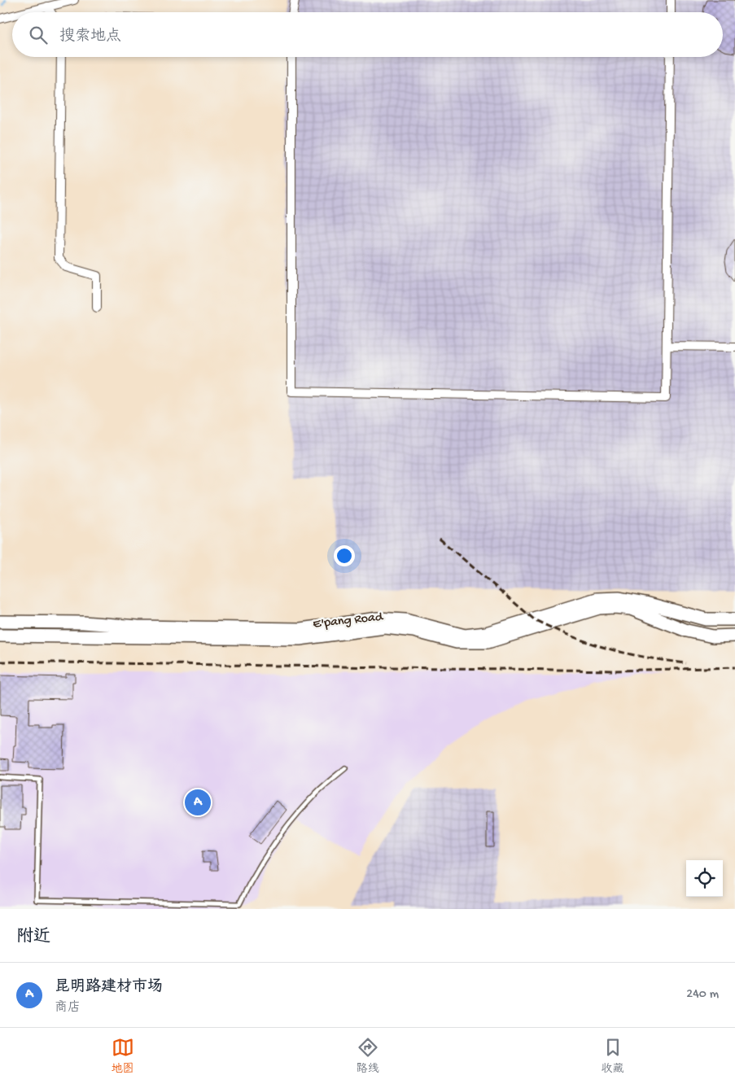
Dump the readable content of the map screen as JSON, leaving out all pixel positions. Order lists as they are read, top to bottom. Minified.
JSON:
{"streets":{"main road":["E'pang Road"]},"page":{"search":"搜索地点","pins":"A","heading":"附近","list":[{"mark":"A","name":"昆明路建材市场","note":"商店","value":"240 m"}],"nav":["地图","路线","收藏"]}}
